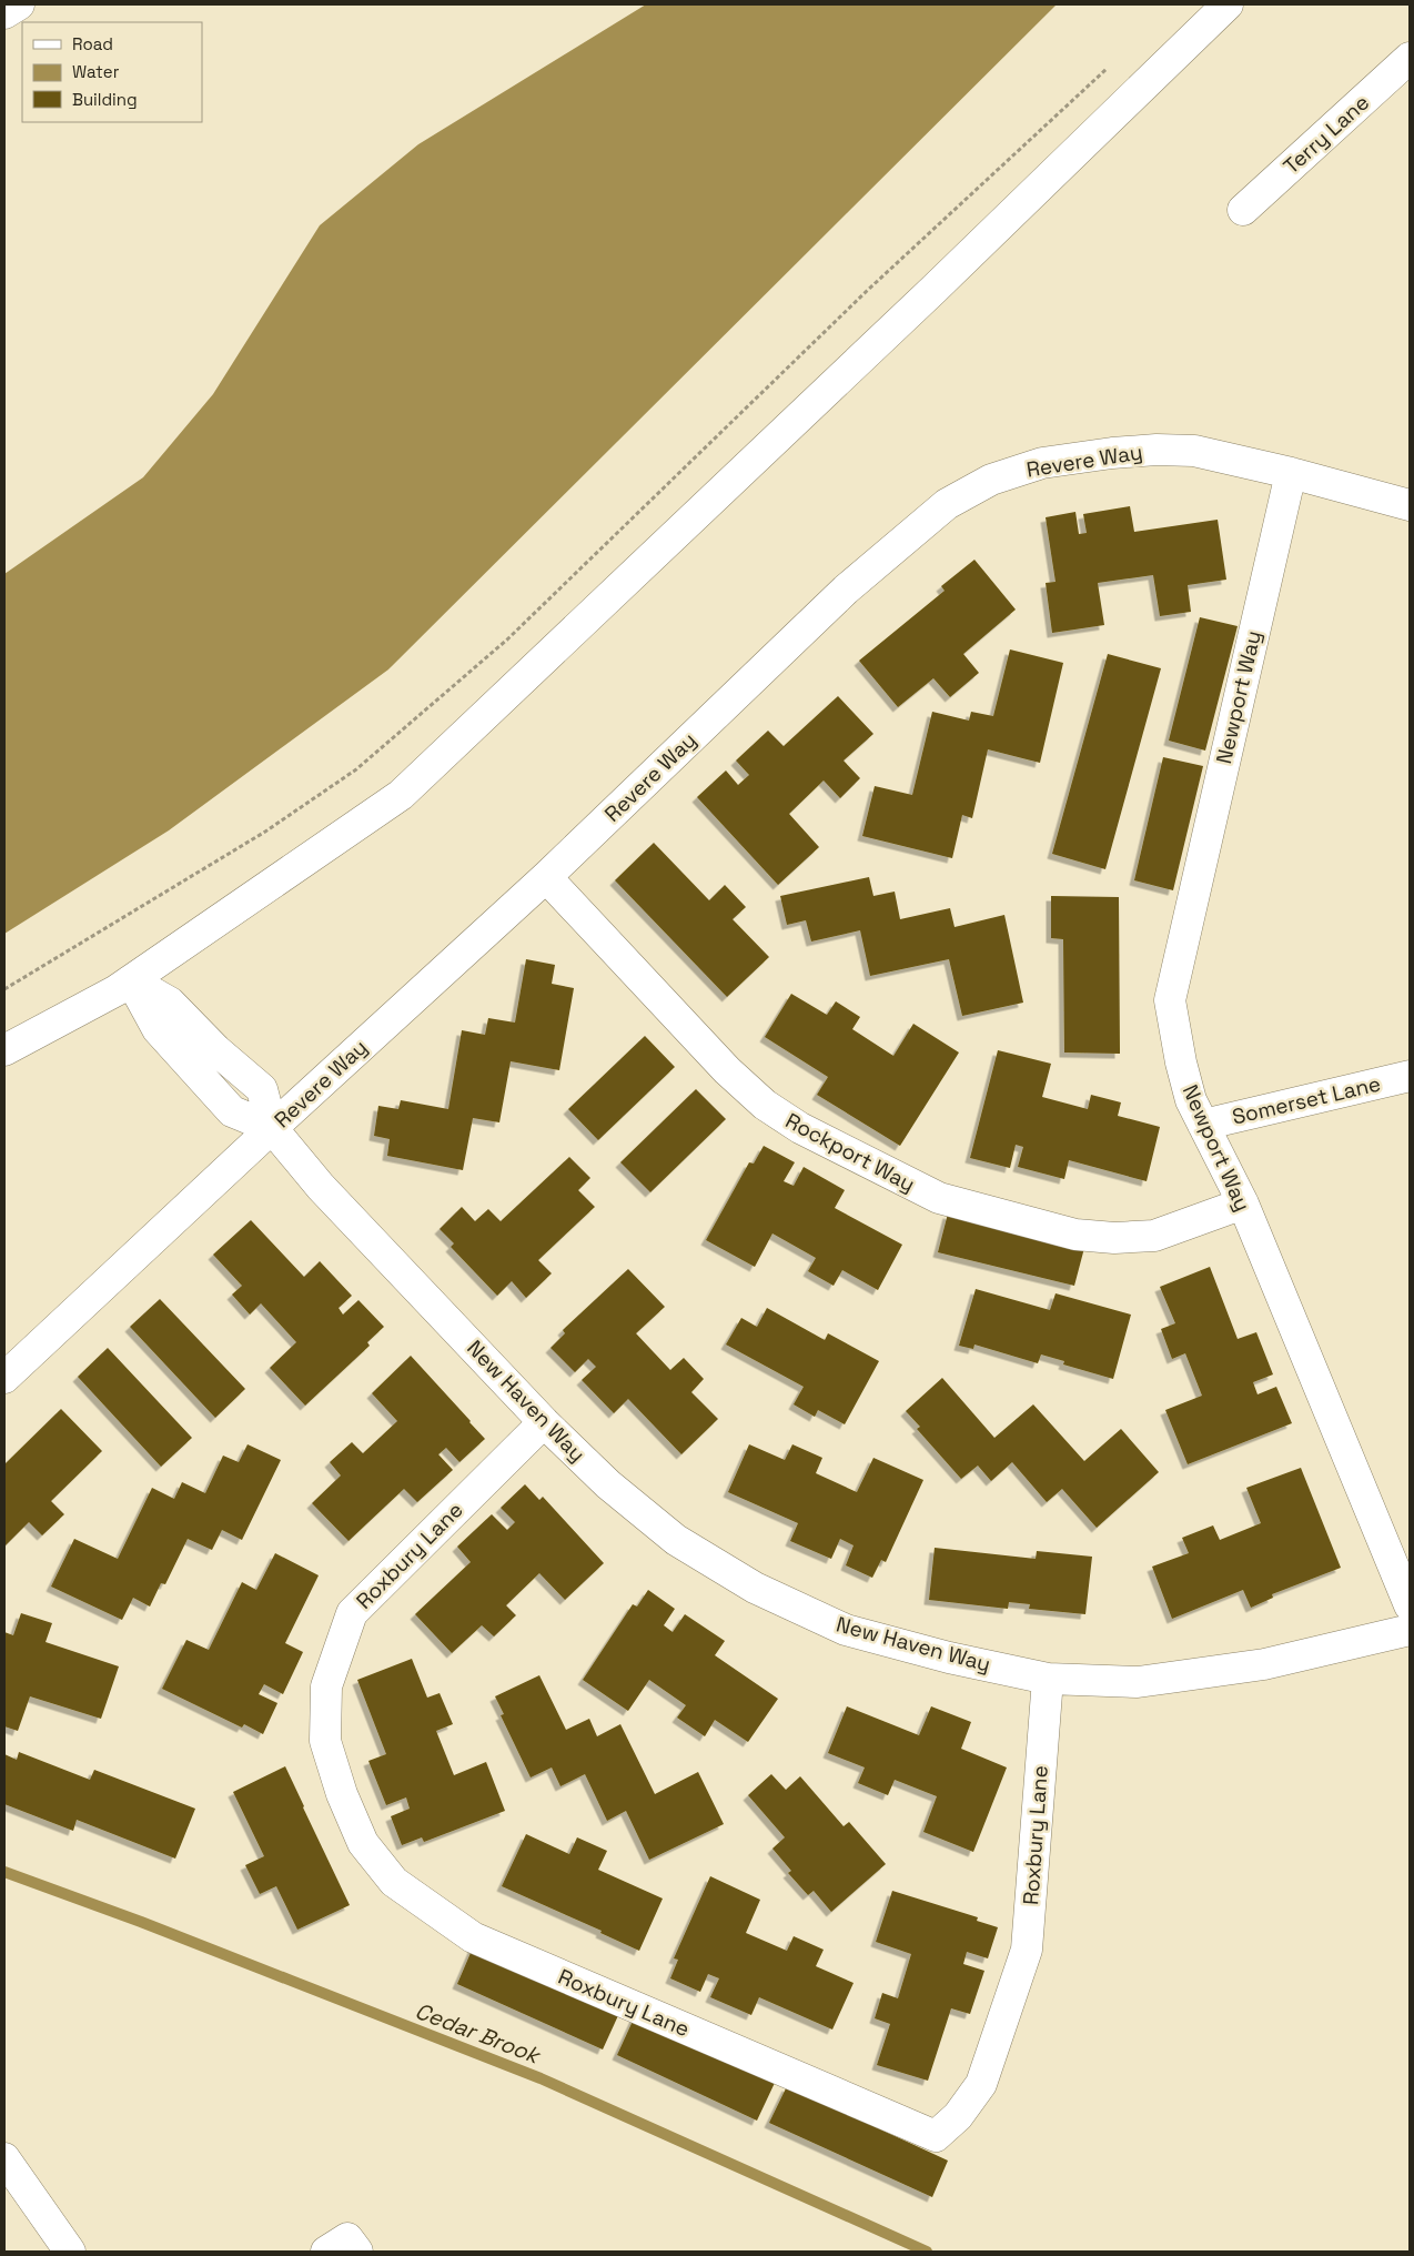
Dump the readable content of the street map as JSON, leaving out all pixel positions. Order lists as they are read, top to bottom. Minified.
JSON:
{"streets":{"street":["Terry Lane","Revere Way","Newport Way","Somerset Lane","Rockport Way","New Haven Way","Roxbury Lane"]},"crossings":[["Revere Way","Newport Way"],["Revere Way","Rockport Way"],["Revere Way","New Haven Way"],["Newport Way","Somerset Lane"],["Newport Way","Rockport Way"],["New Haven Way","Roxbury Lane"]],"water":["Cedar Brook"],"legend":["Road","Water","Building"]}
